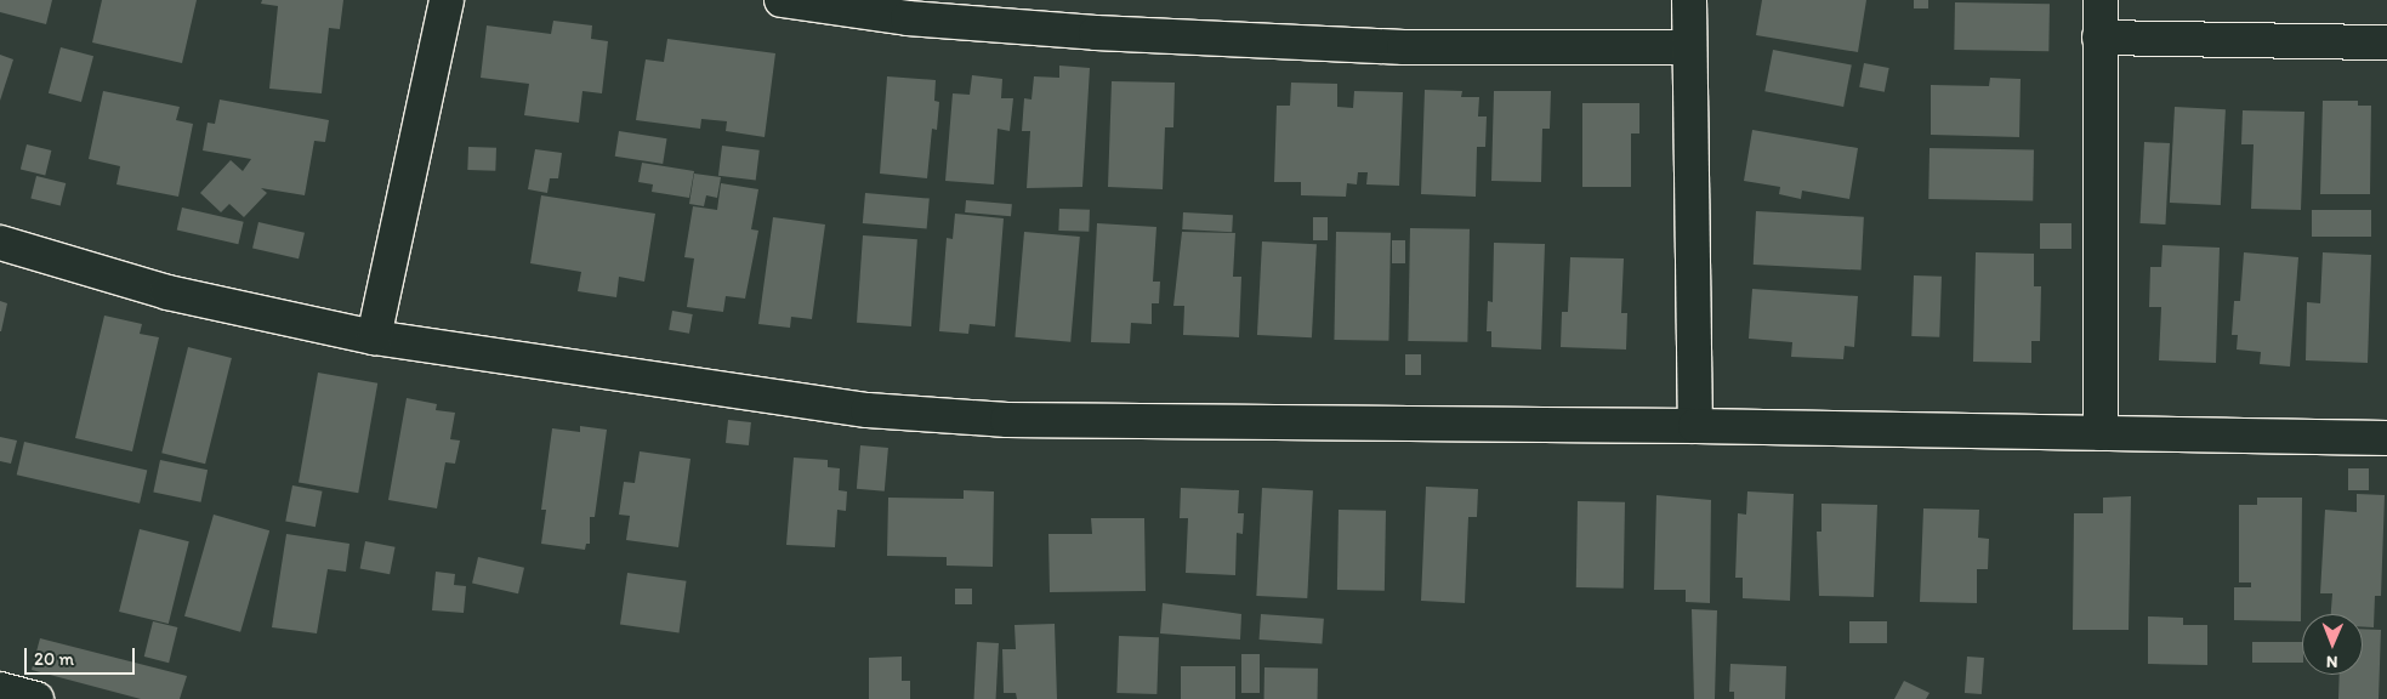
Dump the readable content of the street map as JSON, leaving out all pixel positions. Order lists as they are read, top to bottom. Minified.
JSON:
{"scale_bar":"20 m","north":"bottom"}
